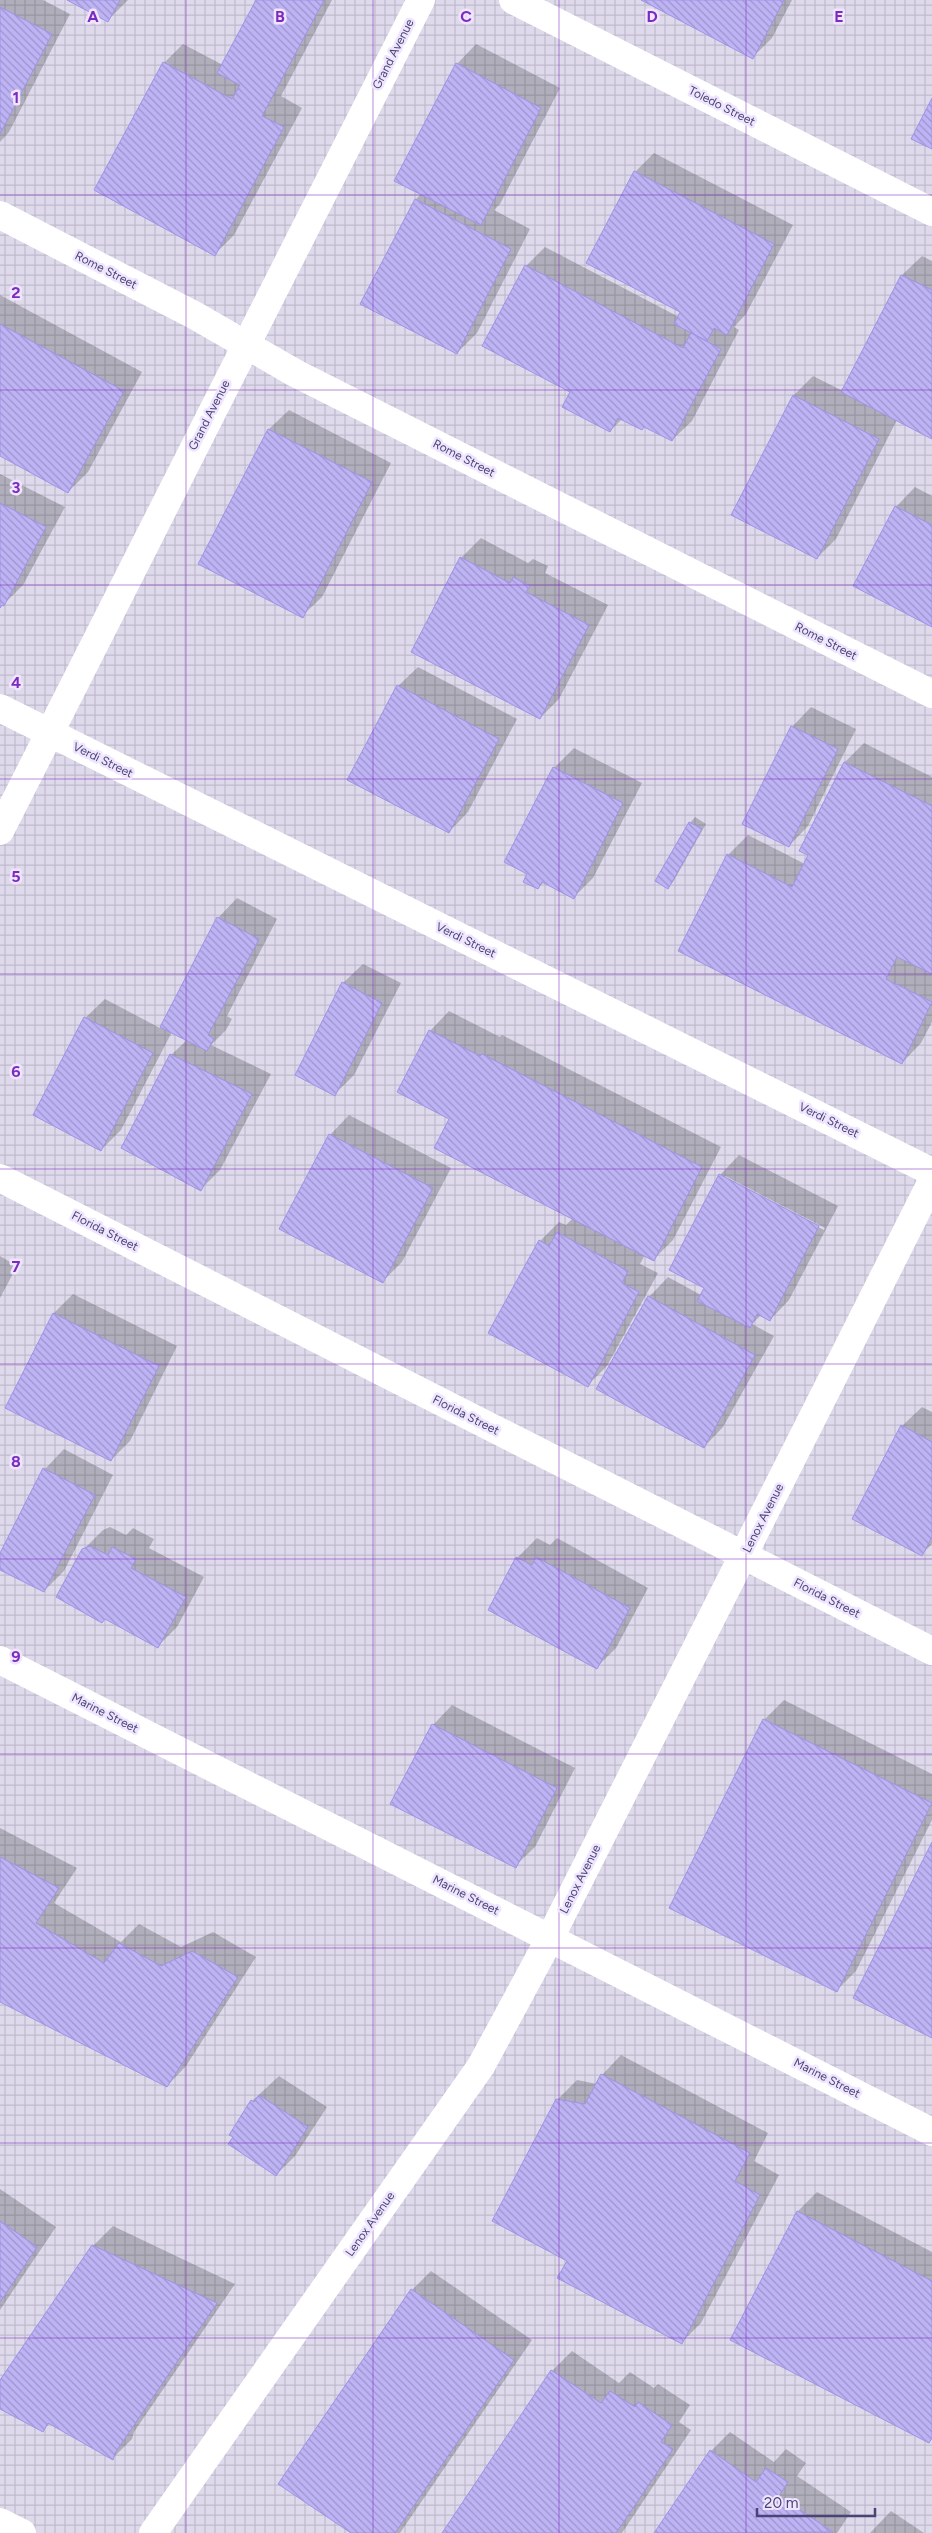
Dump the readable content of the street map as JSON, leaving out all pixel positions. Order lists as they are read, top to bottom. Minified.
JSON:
{"streets":{"street":["Grand Avenue","Toledo Street","Rome Street","Verdi Street","Florida Street","Lenox Avenue","Marine Street"]},"crossings":[["Grand Avenue","Rome Street"],["Grand Avenue","Verdi Street"],["Florida Street","Lenox Avenue"],["Lenox Avenue","Marine Street"]],"scale_bar":"20 m","grid":{"columns":["A","B","C","D","E"],"rows":["1","2","3","4","5","6","7","8","9"]}}
